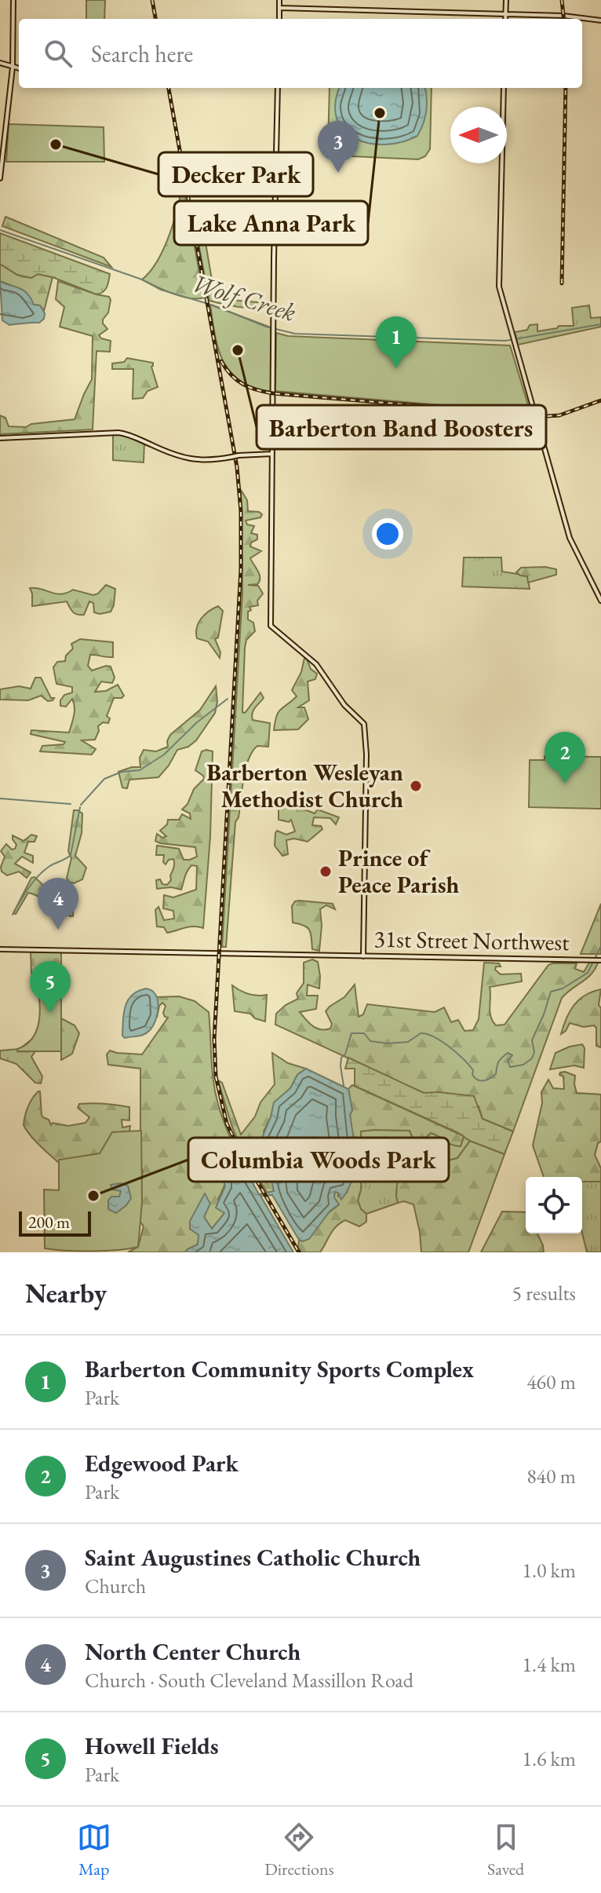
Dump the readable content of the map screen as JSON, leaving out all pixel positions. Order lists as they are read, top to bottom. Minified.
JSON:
{"streets":{"street":["31st Street Northwest"]},"water":["Wolf Creek"],"places":["Lake Anna Park","Decker Park","Barberton Band Boosters","Barberton Wesleyan Methodist Church","Prince of Peace Parish","Columbia Woods Park"],"scale_bar":"200 m","north":"left","page":{"search":"Search here","pins":["3","1","2","4","5"],"scale":"200 m","heading":["Nearby","5 results"],"list":[{"mark":"1","name":"Barberton Community Sports Complex","note":"Park","value":"460 m"},{"mark":"2","name":"Edgewood Park","note":"Park","value":"840 m"},{"mark":"3","name":"Saint Augustines Catholic Church","note":"Church","value":"1.0 km"},{"mark":"4","name":"North Center Church","note":"Church · South Cleveland Massillon Road","value":"1.4 km"},{"mark":"5","name":"Howell Fields","note":"Park","value":"1.6 km"}],"nav":["Map","Directions","Saved"]}}
